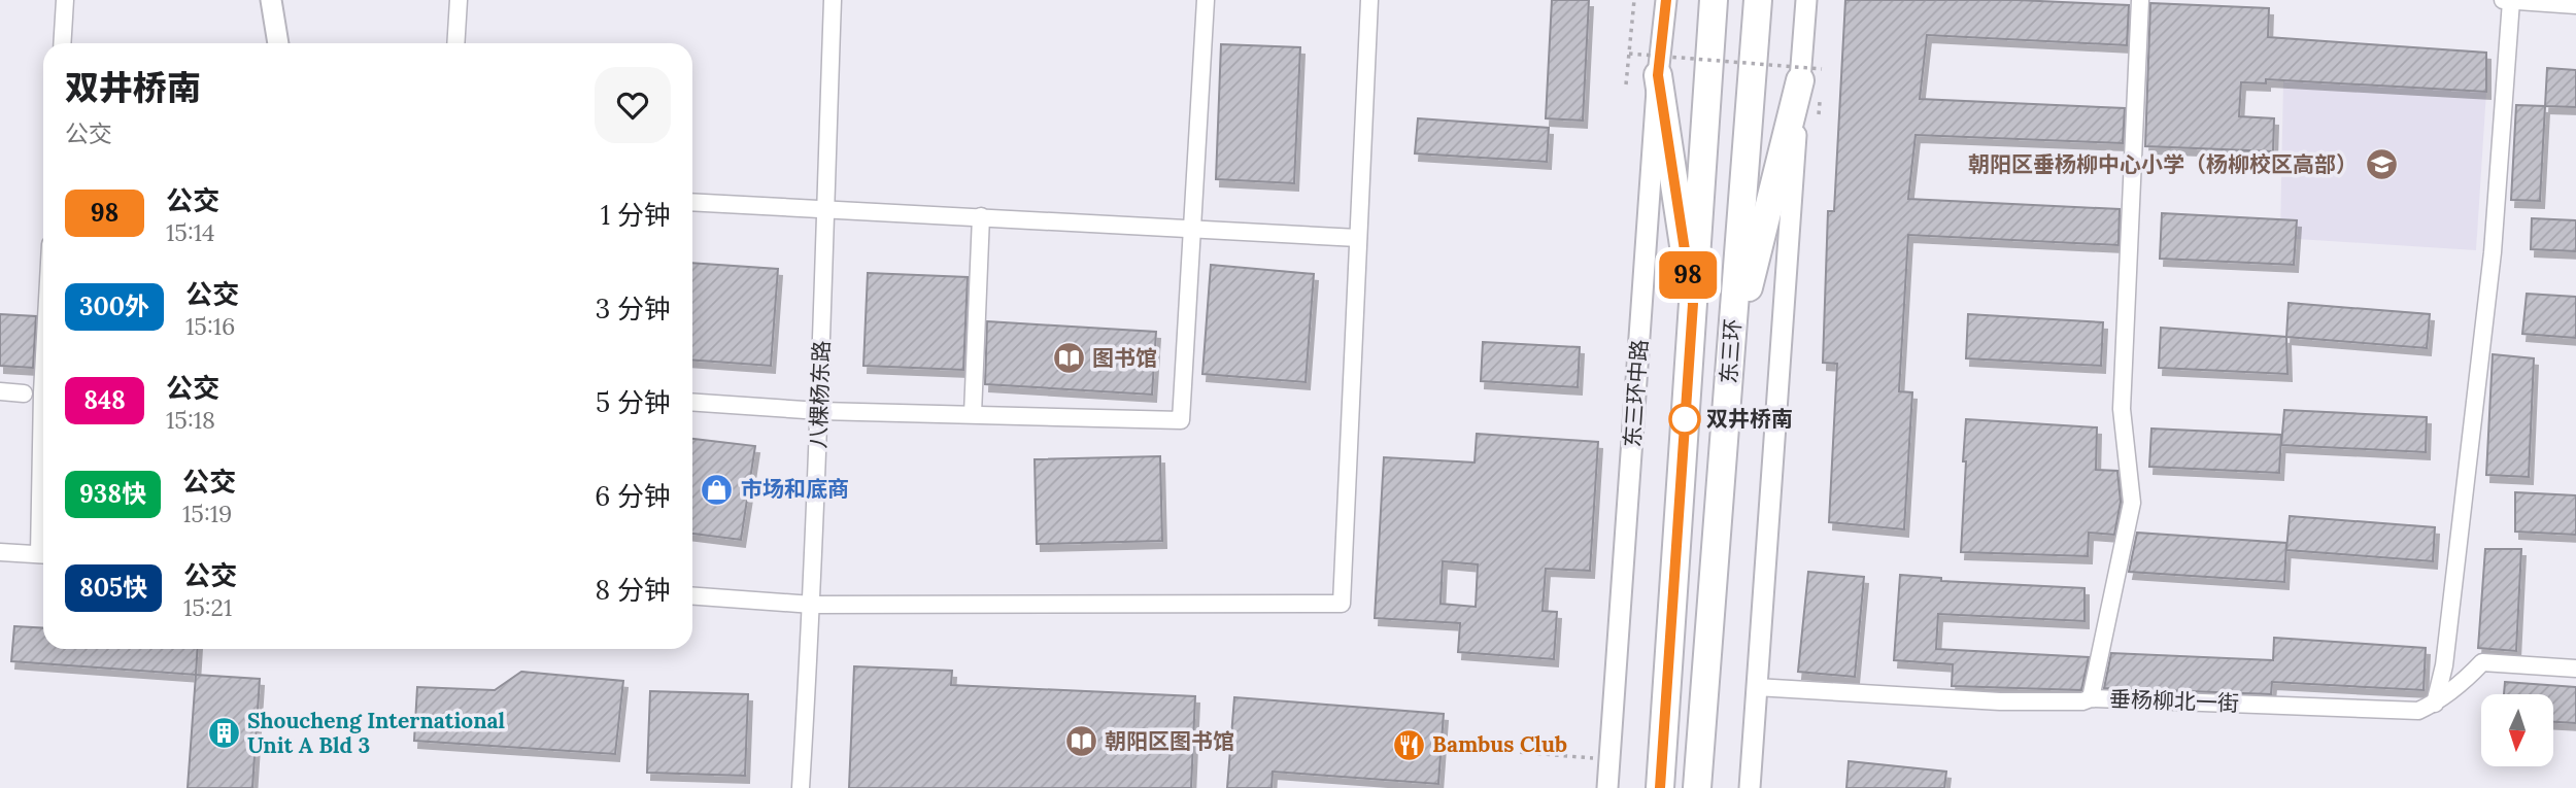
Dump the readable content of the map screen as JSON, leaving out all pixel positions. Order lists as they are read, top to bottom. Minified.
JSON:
{"streets":{"highway":["东三环"],"street":["东三环中路","八棵杨东路","垂杨柳北一街"]},"places":{"school or university":["朝阳区垂杨柳中心小学（杨柳校区高部）"],"library":["图书馆","朝阳区图书馆"],"other":["双井桥南"],"shop":["市场和底商"],"building":["Shoucheng International Unit A Bld 3"],"restaurant":["Bambus Club"]},"lines":["bus line 98"],"north":"bottom","page":{"on_map":"98","heading":["双井桥南","公交"],"list":[{"mark":"98","name":"公交","note":"15:14","value":"1 分钟"},{"mark":"300外","name":"公交","note":"15:16","value":"3 分钟"},{"mark":"848","name":"公交","note":"15:18","value":"5 分钟"},{"mark":"938快","name":"公交","note":"15:19","value":"6 分钟"},{"mark":"805快","name":"公交","note":"15:21","value":"8 分钟"}]}}
